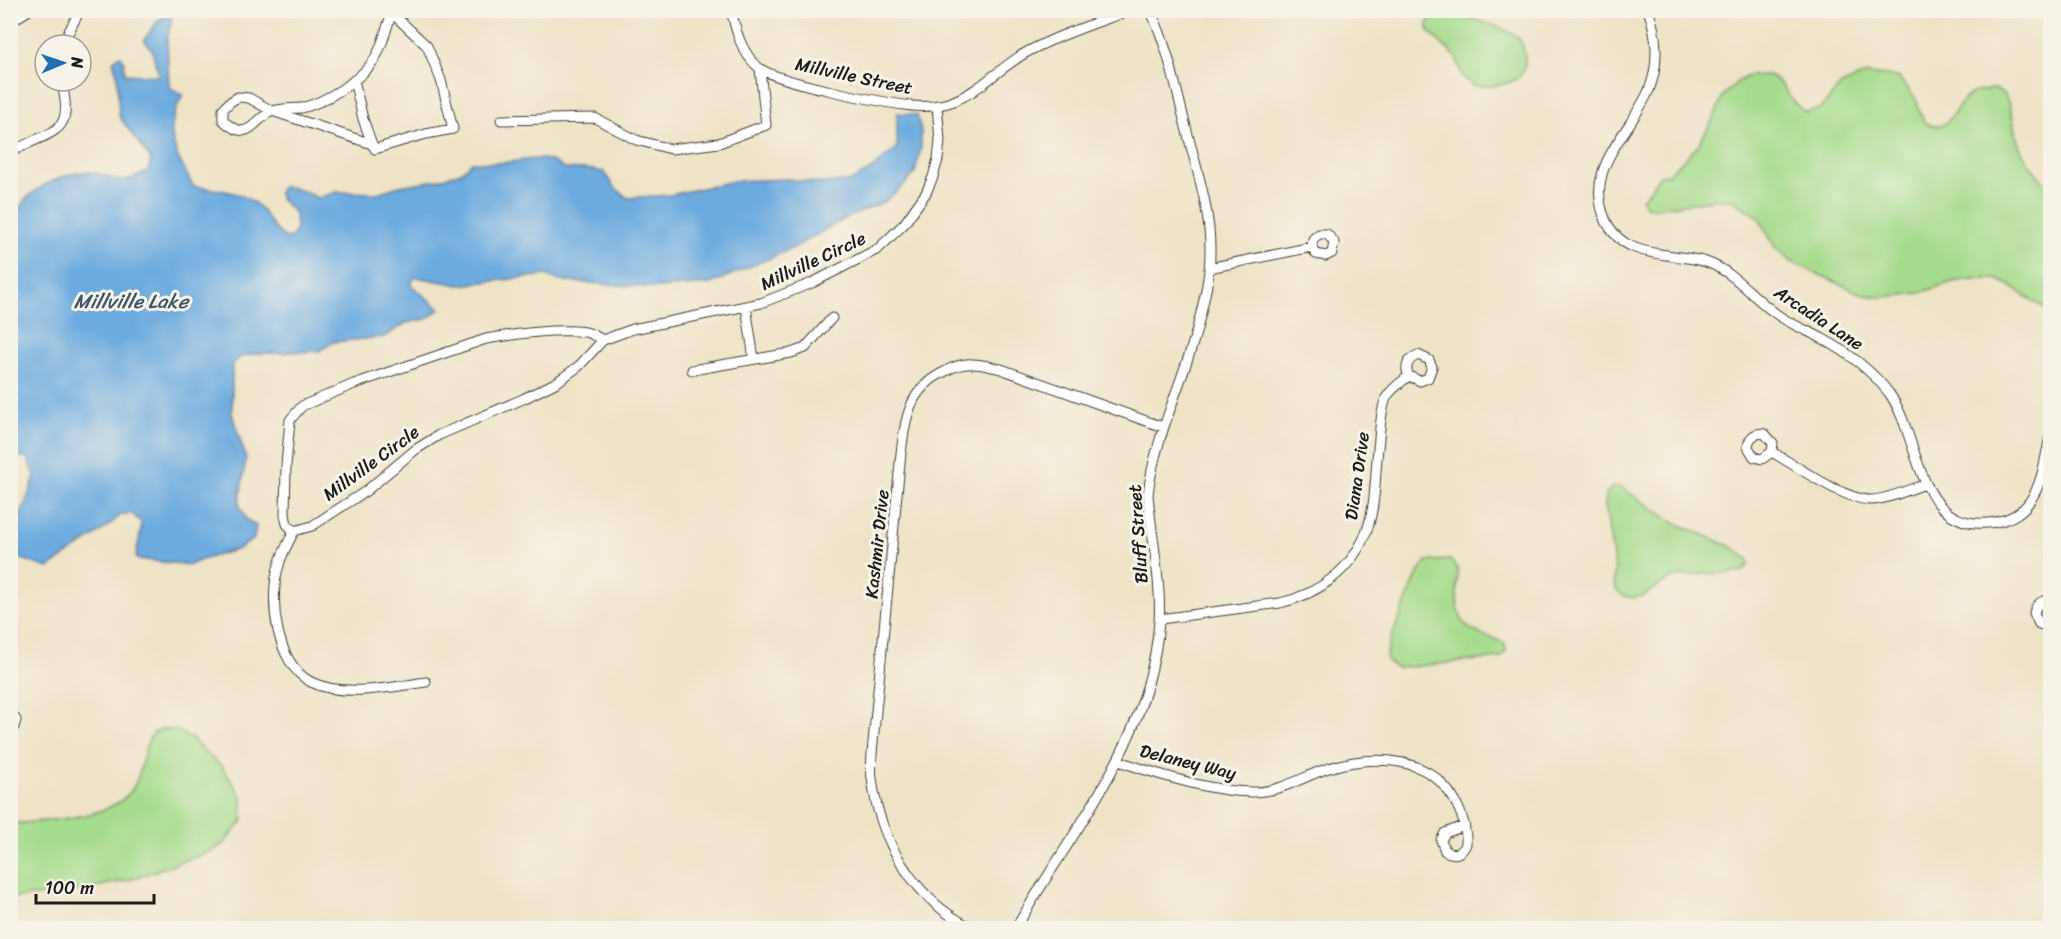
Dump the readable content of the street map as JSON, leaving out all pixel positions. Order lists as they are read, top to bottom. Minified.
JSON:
{"streets":{"street":["Millville Street","Millville Circle","Arcadia Lane","Diana Drive","Bluff Street","Kashmir Drive","Delaney Way"]},"crossings":[["Millville Street","Millville Circle"],["Diana Drive","Bluff Street"],["Bluff Street","Kashmir Drive"],["Bluff Street","Delaney Way"]],"water":["Millville Lake"],"scale_bar":"100 m","north":"right"}
